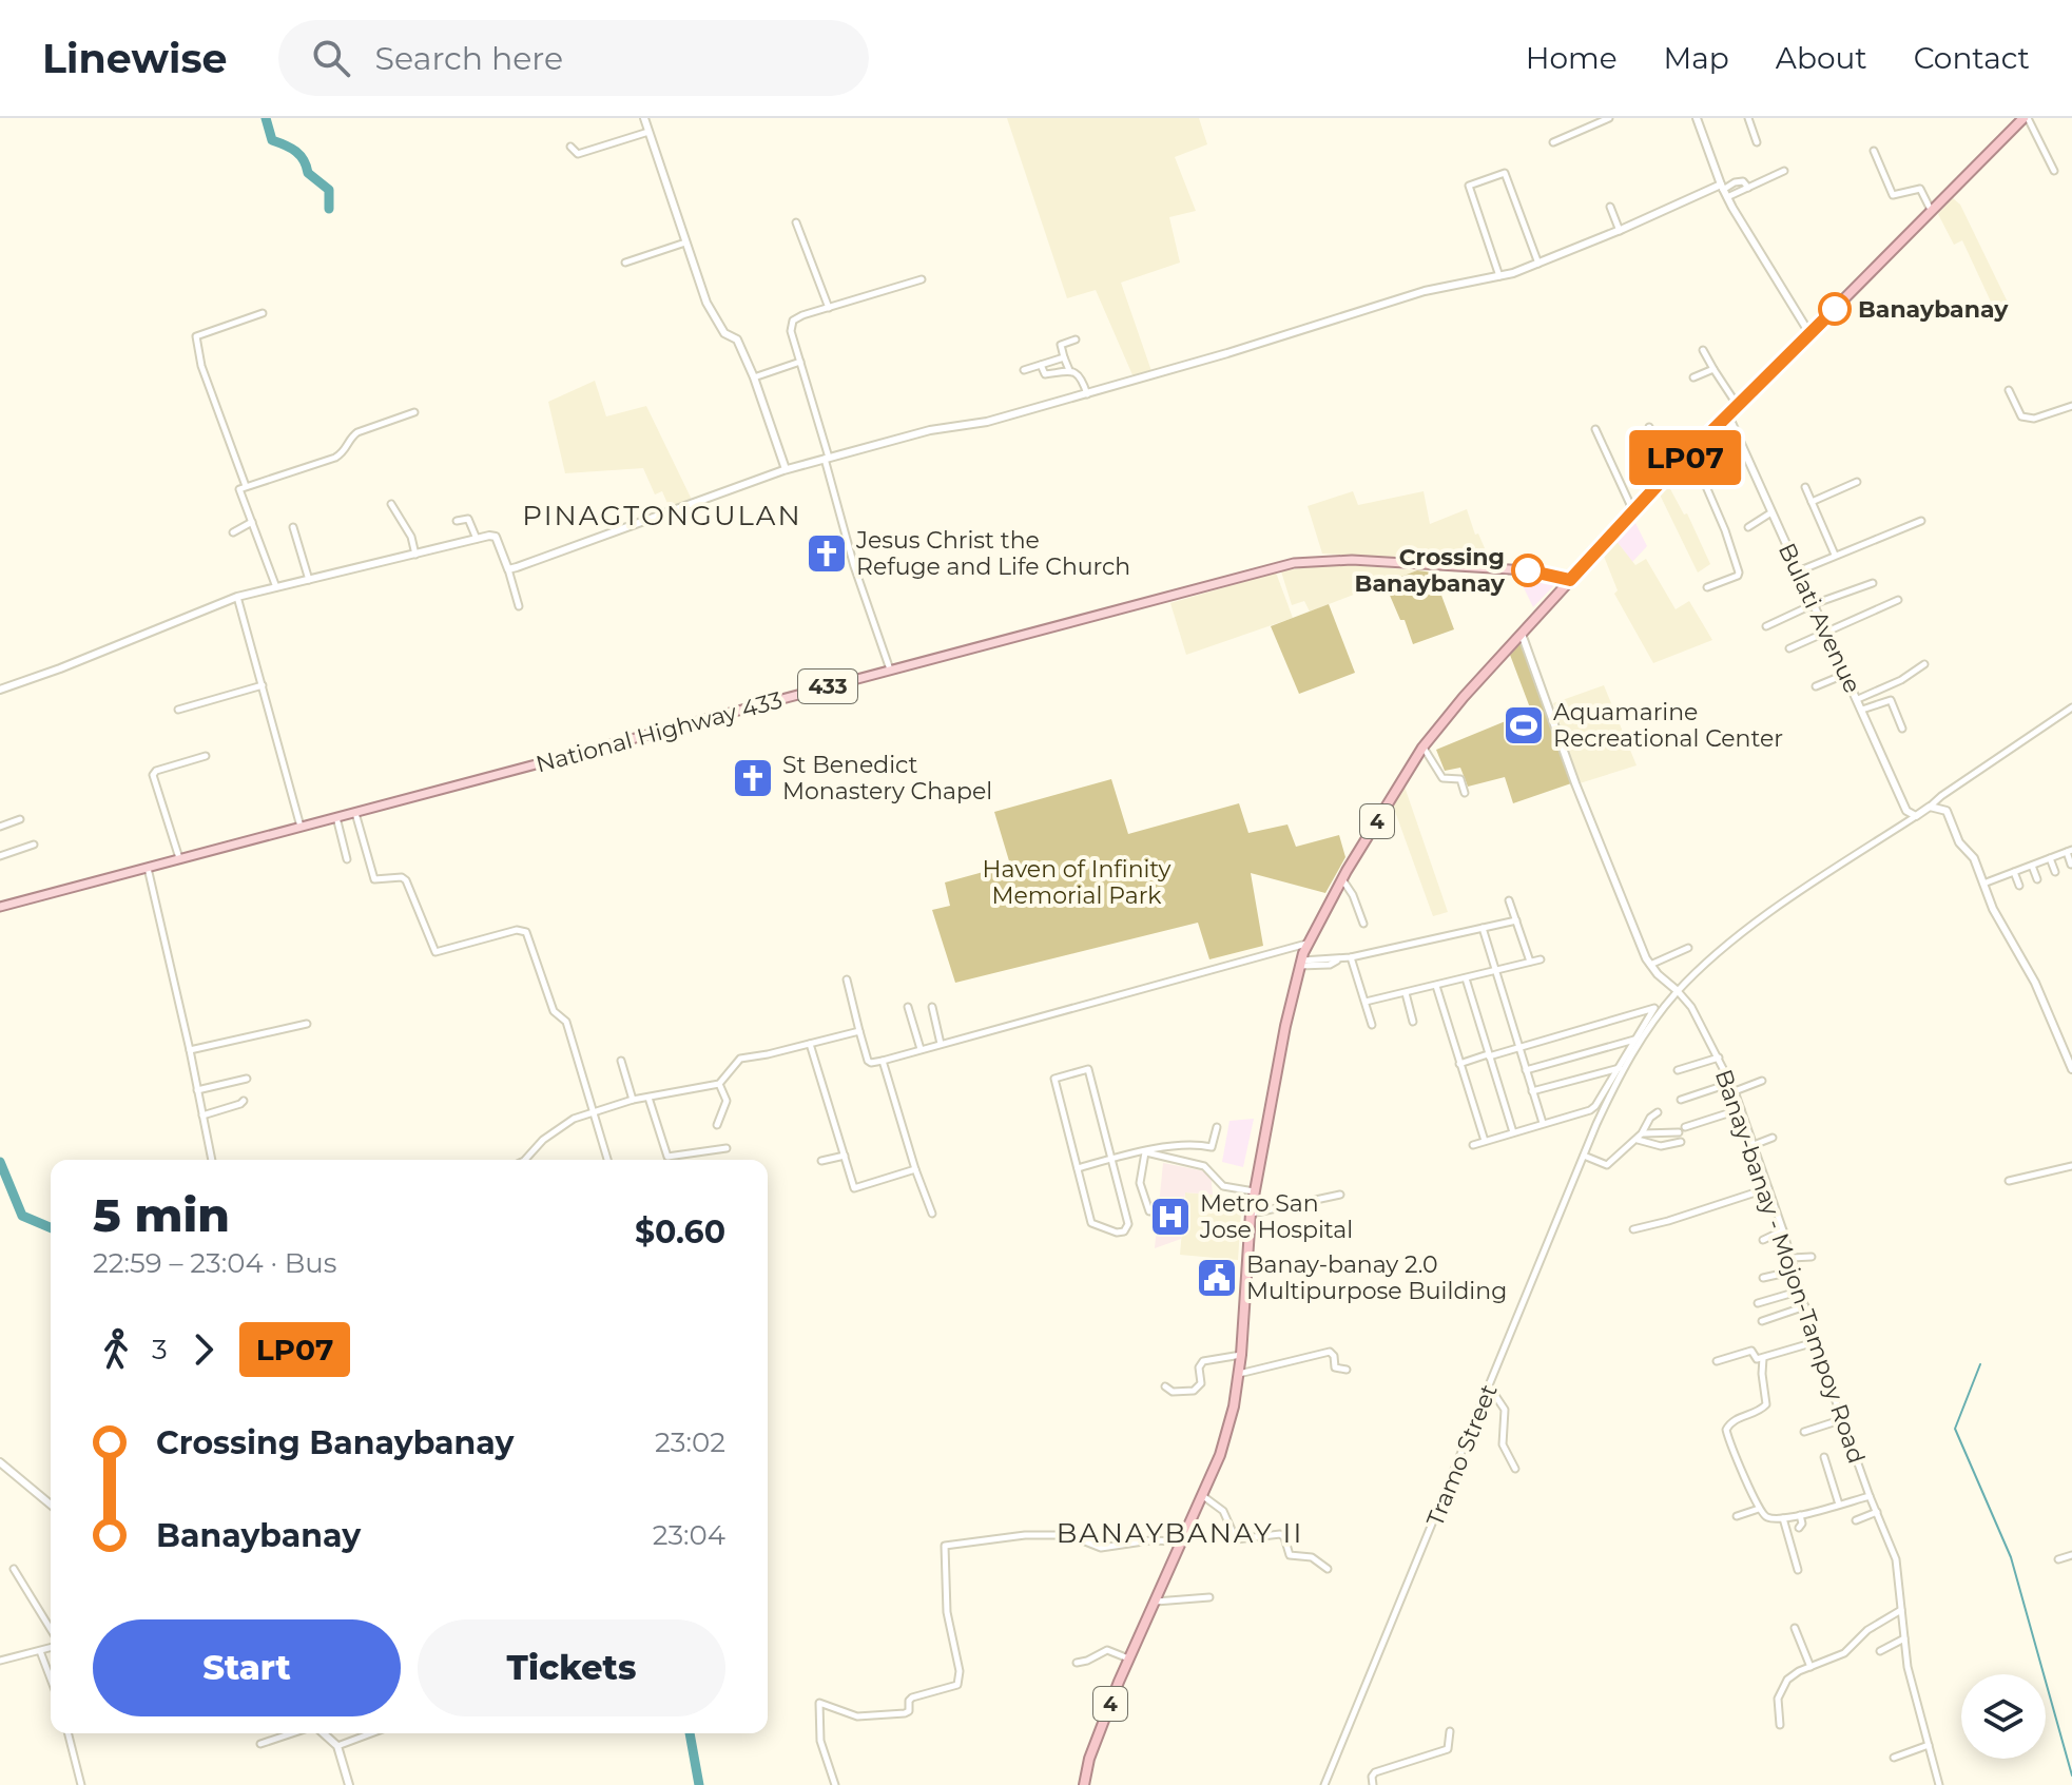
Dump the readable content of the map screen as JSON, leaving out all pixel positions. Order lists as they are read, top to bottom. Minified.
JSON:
{"streets":{"highway":["4"],"main road":["433","National Highway 433"],"street":["Bulati Avenue","Banay-banay - Mojon-Tampoy Road","Tramo Street"]},"crossings":[["Bulati Avenue","4"],["Bulati Avenue","Tramo Street"],["National Highway 433","4"],["4","Banay-banay - Mojon-Tampoy Road"],["Banay-banay - Mojon-Tampoy Road","Tramo Street"]],"districts":["PINAGTONGULAN","BANAYBANAY II"],"parks":["Haven of Infinity Memorial Park"],"places":{"other":["Banaybanay","Crossing Banaybanay"],"church":["Jesus Christ the Refuge and Life Church","St Benedict Monastery Chapel"],"sports":["Aquamarine Recreational Center"],"hospital":["Metro San Jose Hospital"],"public building":["Banay-banay 2.0 Multipurpose Building"]},"lines":["bus line LP07"],"page":{"header":"Linewise","search":"Search here","nav":["Home","Map","About","Contact"],"on_map":"LP07","heading":["5 min","22:59 – 23:04 · Bus","$0.60"],"legs":["3","LP07"],"list":[{"name":"Crossing Banaybanay","value":"23:02"},{"name":"Banaybanay","value":"23:04"}],"buttons":["Start","Tickets"]}}
